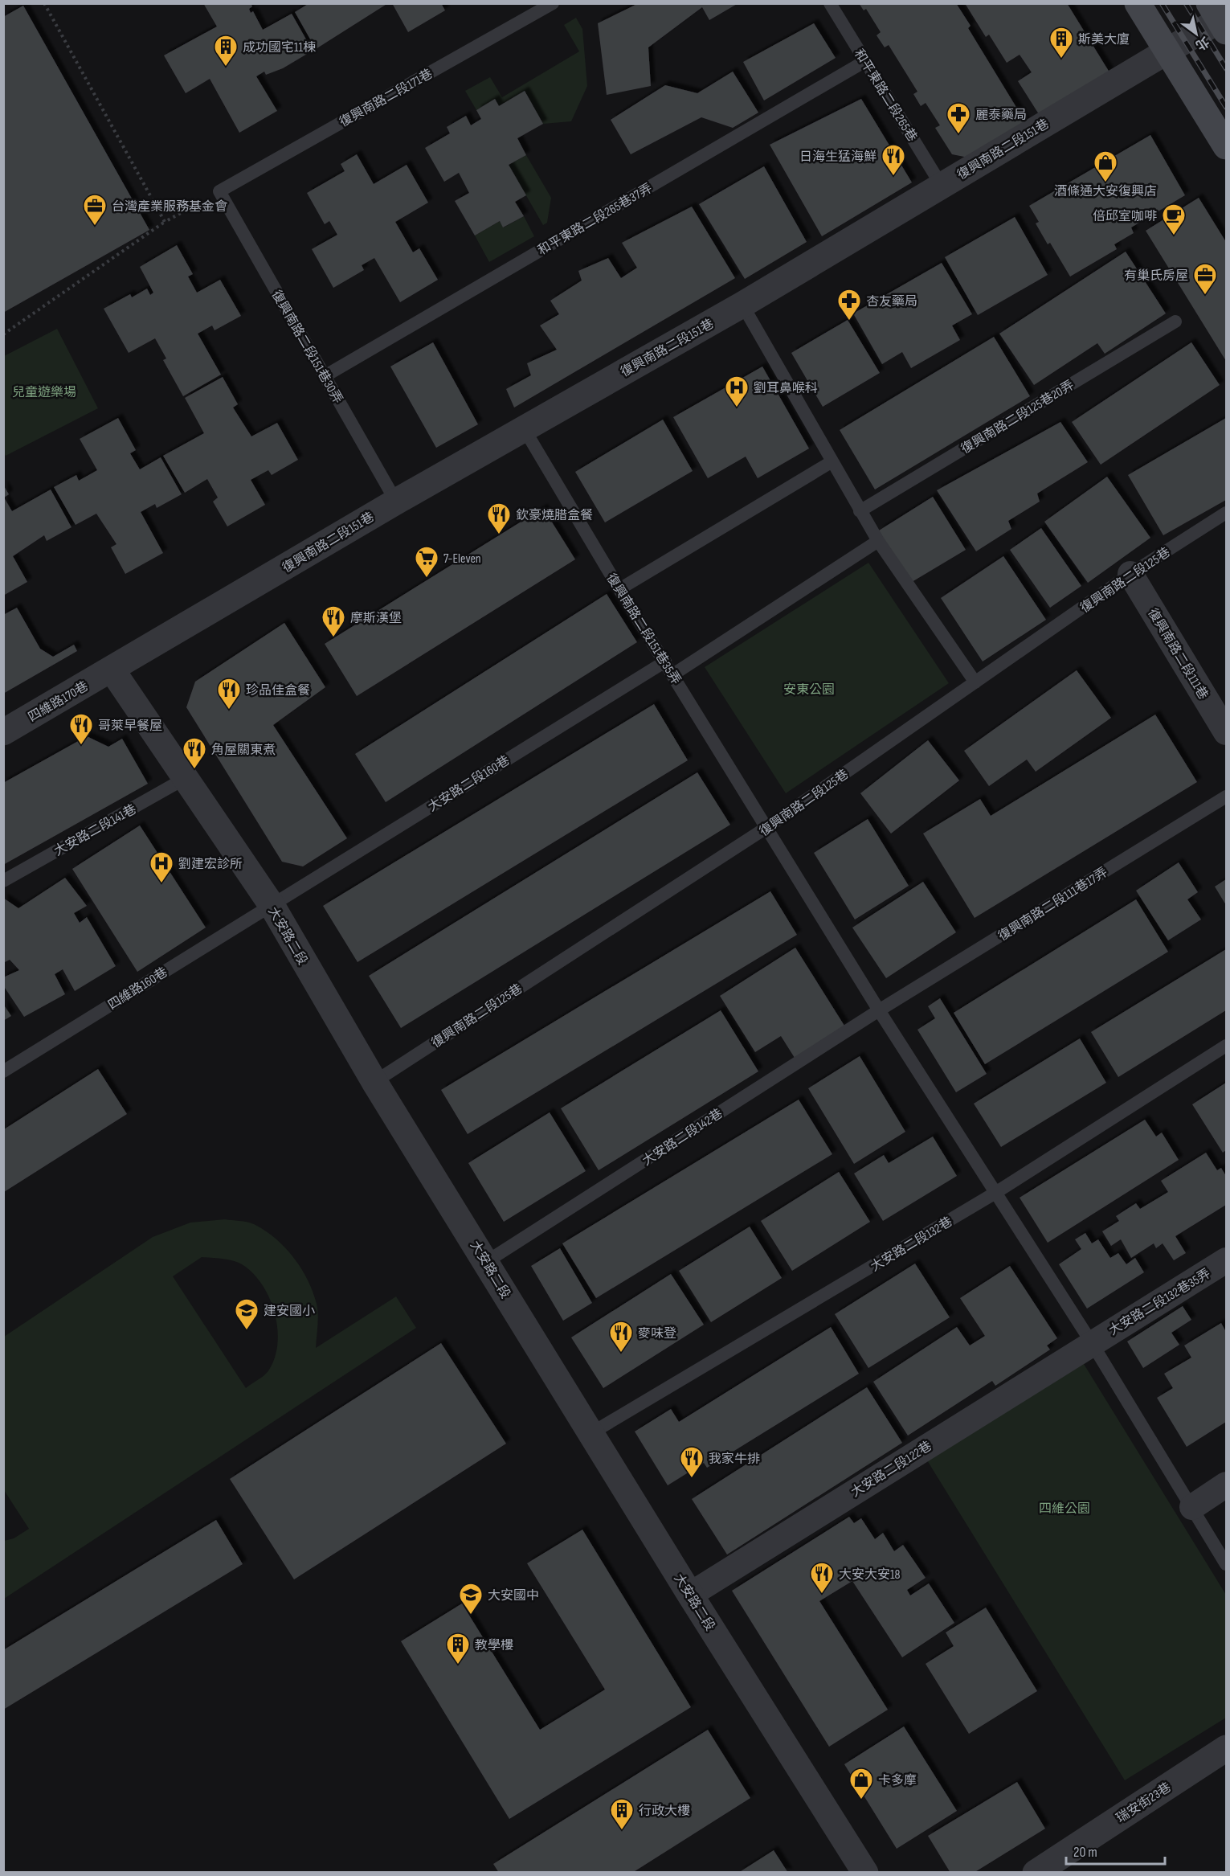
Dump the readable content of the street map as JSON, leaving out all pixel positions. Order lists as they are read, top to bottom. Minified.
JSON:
{"streets":{"street":["復興南路二段151巷","復興南路二段111巷","四維路170巷","大安路二段","大安路二段132巷35弄","大安路二段122巷","瑞安街23巷"],"lane":["和平東路二段265巷","復興南路二段171巷","和平東路二段265巷37弄","復興南路二段151巷30弄","復興南路二段125巷20弄","復興南路二段125巷","復興南路二段151巷35弄","大安路二段160巷","大安路二段141巷","復興南路二段111巷17弄","四維路160巷","大安路二段142巷","大安路二段132巷"]},"crossings":[["和平東路二段265巷","復興南路二段151巷"],["和平東路二段265巷","和平東路二段265巷37弄"],["復興南路二段171巷","復興南路二段151巷30弄"],["復興南路二段151巷","復興南路二段151巷30弄"],["復興南路二段151巷","復興南路二段151巷35弄"],["復興南路二段151巷","四維路170巷"],["復興南路二段151巷","大安路二段"],["和平東路二段265巷37弄","復興南路二段151巷30弄"],["復興南路二段125巷","復興南路二段151巷35弄"],["復興南路二段125巷","復興南路二段111巷"],["復興南路二段125巷","大安路二段"],["復興南路二段151巷35弄","大安路二段160巷"],["復興南路二段151巷35弄","復興南路二段111巷17弄"],["復興南路二段151巷35弄","大安路二段142巷"],["復興南路二段151巷35弄","大安路二段132巷"],["復興南路二段151巷35弄","大安路二段132巷35弄"],["復興南路二段151巷35弄","大安路二段122巷"],["四維路170巷","大安路二段"],["大安路二段160巷","大安路二段"],["大安路二段160巷","四維路160巷"],["大安路二段141巷","大安路二段"],["復興南路二段111巷17弄","大安路二段142巷"],["大安路二段","四維路160巷"],["大安路二段","大安路二段142巷"],["大安路二段","大安路二段132巷"],["大安路二段","大安路二段122巷"],["大安路二段132巷35弄","大安路二段122巷"]],"parks":["兒童遊樂場","安東公園","四維公園"],"places":{"building":["斯美大廈","成功國宅11棟","教學樓","行政大樓"],"pharmacy":["麗泰藥局","杏友藥局"],"restaurant":["日海生猛海鮮","欽豪燒腊盒餐","摩斯漢堡","珍品佳盒餐","哥萊早餐屋","角屋關東煮","麥味登","我家牛排","大安大安18"],"shop":["酒條通大安復興店","卡多摩"],"office":["台灣產業服務基金會","有巢氏房屋"],"cafe":["倍邱室咖啡"],"hospital":["劉耳鼻喉科","劉建宏診所"],"supermarket":["7-Eleven"],"school or university":["建安國小","大安國中"]},"scale_bar":"20 m","north":"bottom right"}
